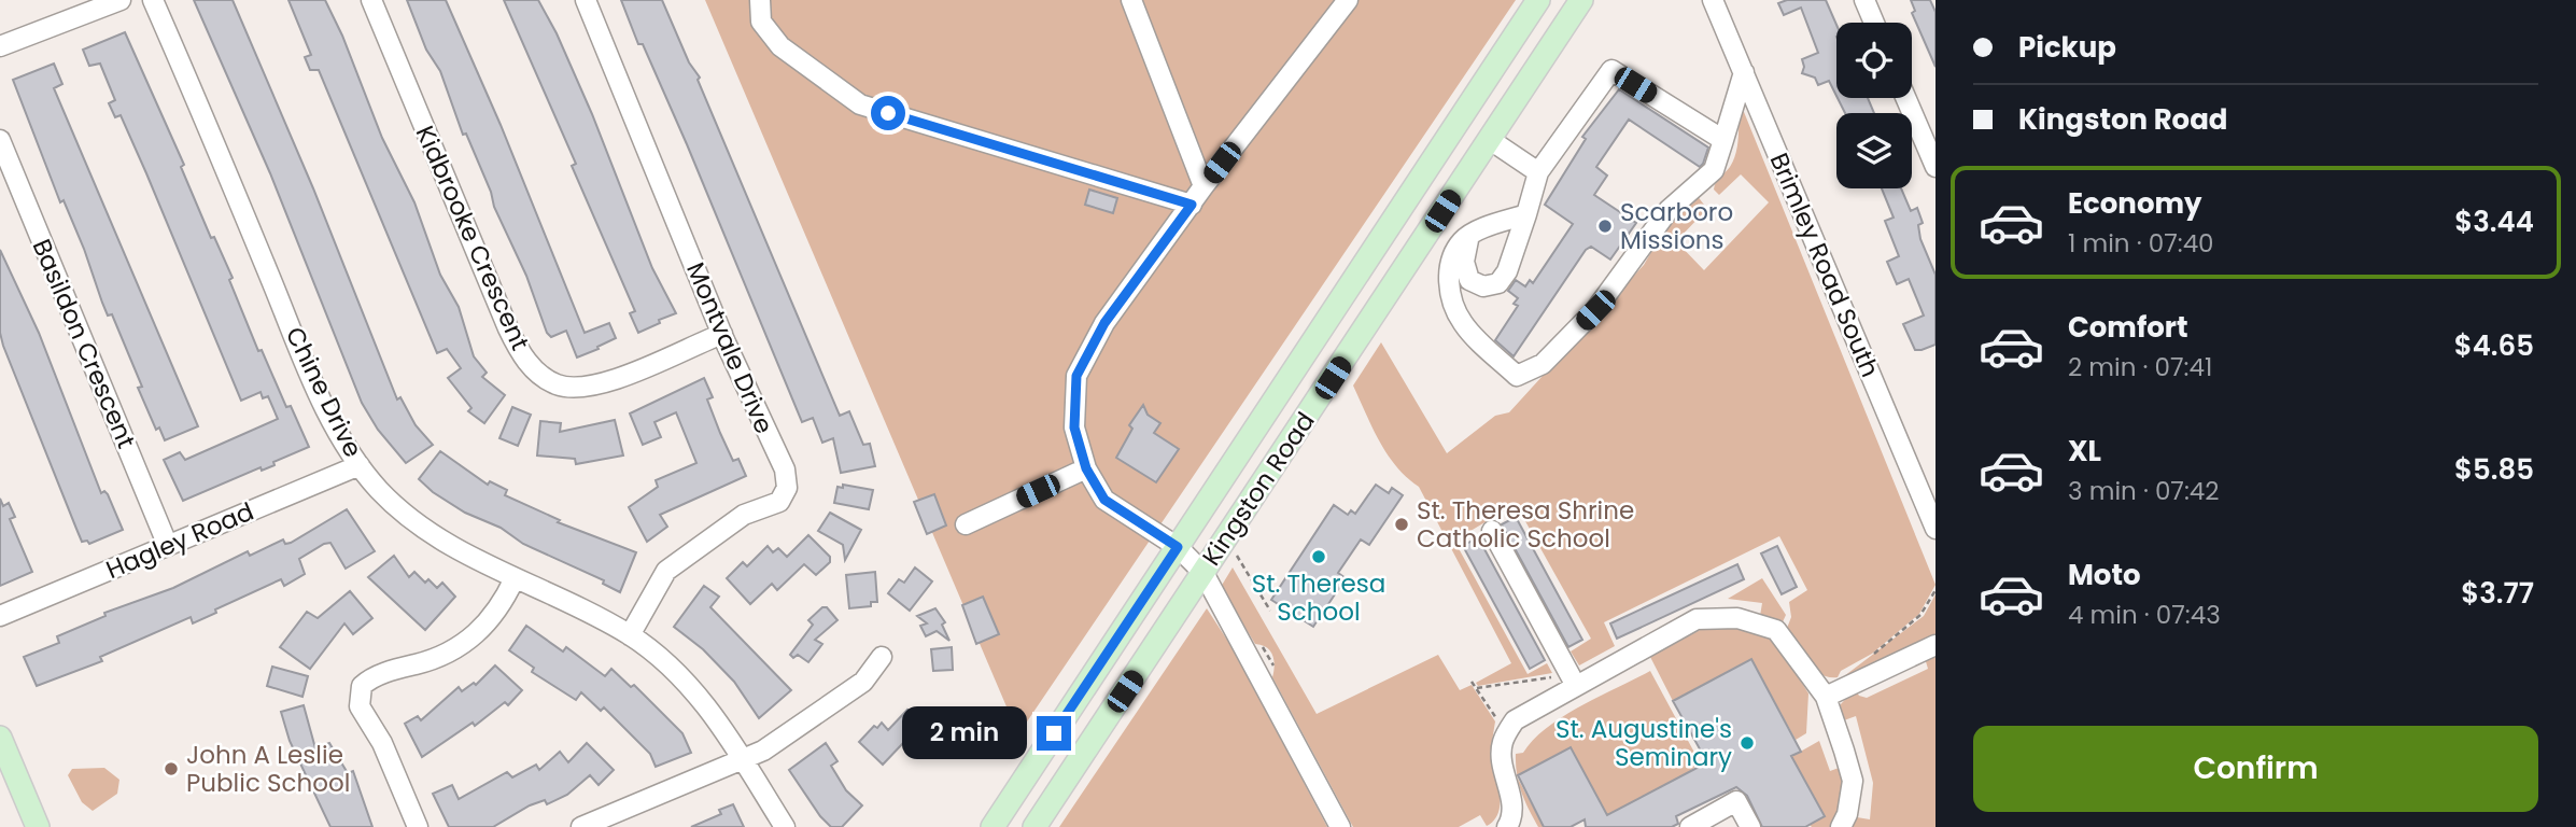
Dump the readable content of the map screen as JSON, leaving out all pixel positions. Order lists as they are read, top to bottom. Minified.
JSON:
{"streets":{"main road":["Kingston Road"],"street":["Kidbrooke Crescent","Brimley Road South","Basildon Crescent","Montvale Drive","Chine Drive","Hagley Road"]},"crossings":[["Kidbrooke Crescent","Montvale Drive"],["Basildon Crescent","Hagley Road"],["Montvale Drive","Chine Drive"],["Chine Drive","Hagley Road"]],"places":["Scarboro Missions","St. Theresa Shrine Catholic School","St. Theresa School","St. Augustine's Seminary","John A Leslie Public School"],"page":{"banner":["Pickup","Kingston Road"],"list":[{"name":"Economy","note":"1 min · 07:40","value":"$3.44"},{"name":"Comfort","note":"2 min · 07:41","value":"$4.65"},{"name":"XL","note":"3 min · 07:42","value":"$5.85"},{"name":"Moto","note":"4 min · 07:43","value":"$3.77"}],"bubble":"2 min","buttons":"Confirm"}}
